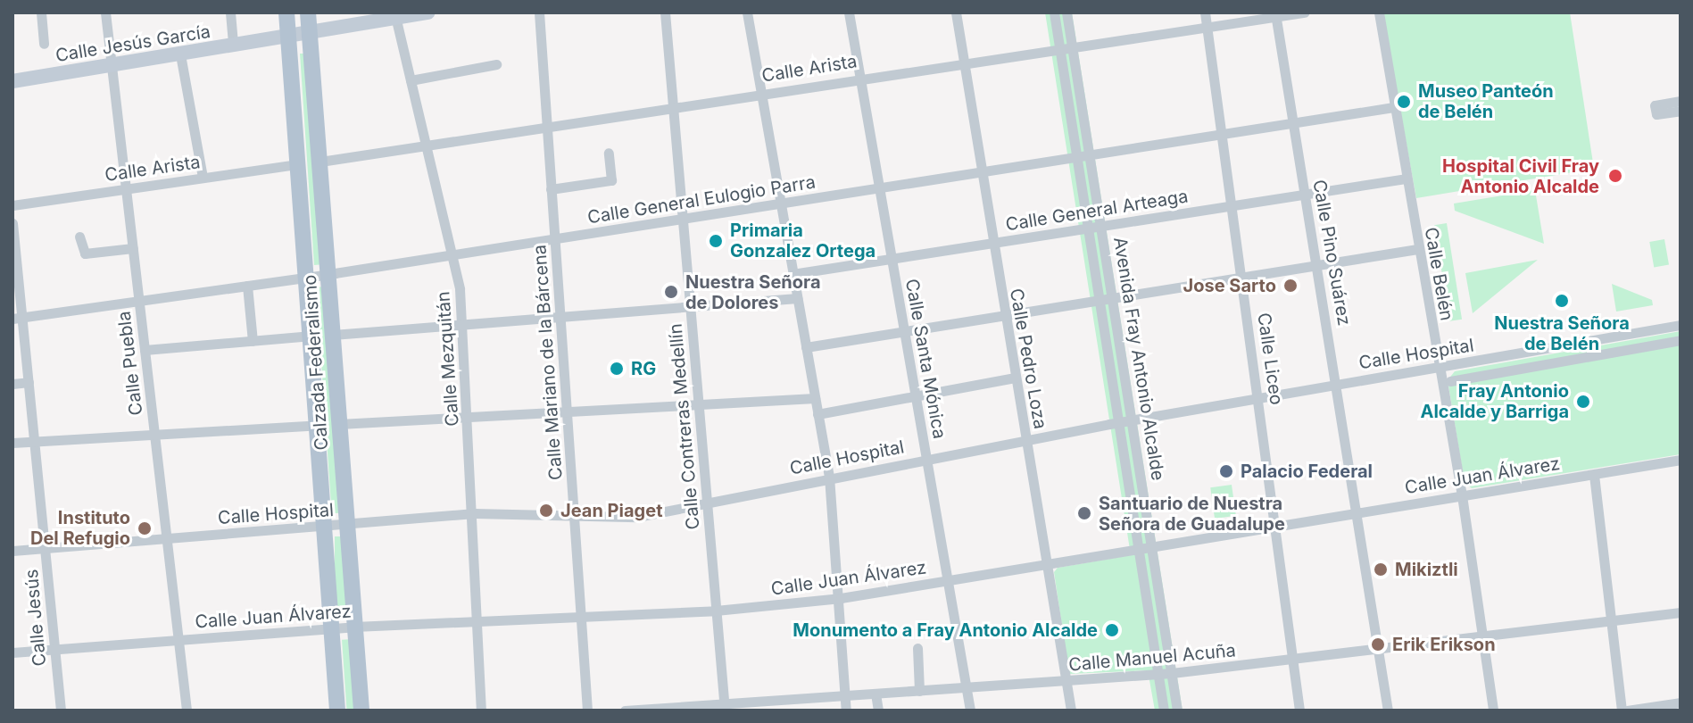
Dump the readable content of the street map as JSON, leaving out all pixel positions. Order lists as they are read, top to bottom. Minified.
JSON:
{"streets":{"main road":["Calzada Federalismo"],"street":["Calle Jesús García","Calle Arista","Calle General Eulogio Parra","Calle General Arteaga","Calle Pino Suárez","Calle Belén","Calle Hospital","Calle Mezquitán","Calle Santa Mónica","Calle Pedro Loza","Avenida Fray Antonio Alcalde","Calle Liceo","Calle Mariano de la Bárcena","Calle Puebla","Calle Contreras Medellín","Calle Juan Álvarez","Calle Jesús","Calle Manuel Acuña"]},"crossings":[["Calle Jesús García","Calle Mezquitán"],["Calle Jesús García","Calzada Federalismo"],["Calle Jesús García","Calle Puebla"],["Calle Arista","Calle Pino Suárez"],["Calle Arista","Calle Mezquitán"],["Calle Arista","Calle Santa Mónica"],["Calle Arista","Calle Pedro Loza"],["Calle Arista","Avenida Fray Antonio Alcalde"],["Calle Arista","Calle Liceo"],["Calle Arista","Calzada Federalismo"],["Calle Arista","Calle Mariano de la Bárcena"],["Calle Arista","Calle Puebla"],["Calle Arista","Calle Contreras Medellín"],["Calle General Eulogio Parra","Calle Pino Suárez"],["Calle General Eulogio Parra","Calle Belén"],["Calle General Eulogio Parra","Calle Mezquitán"],["Calle General Eulogio Parra","Calle Santa Mónica"],["Calle General Eulogio Parra","Calle Pedro Loza"],["Calle General Eulogio Parra","Avenida Fray Antonio Alcalde"],["Calle General Eulogio Parra","Calle Liceo"],["Calle General Eulogio Parra","Calzada Federalismo"],["Calle General Eulogio Parra","Calle Mariano de la Bárcena"],["Calle General Eulogio Parra","Calle Puebla"],["Calle General Eulogio Parra","Calle Contreras Medellín"],["Calle General Eulogio Parra","Calle Jesús"],["Calle General Arteaga","Calle Pino Suárez"],["Calle General Arteaga","Calle Belén"],["Calle General Arteaga","Calle Santa Mónica"],["Calle General Arteaga","Calle Pedro Loza"],["Calle General Arteaga","Avenida Fray Antonio Alcalde"],["Calle General Arteaga","Calle Liceo"],["Calle Pino Suárez","Calle Hospital"],["Calle Pino Suárez","Calle Juan Álvarez"],["Calle Pino Suárez","Calle Manuel Acuña"],["Calle Belén","Calle Hospital"],["Calle Belén","Calle Juan Álvarez"],["Calle Belén","Calle Manuel Acuña"],["Calle Hospital","Calle Mezquitán"],["Calle Hospital","Calle Santa Mónica"],["Calle Hospital","Calle Pedro Loza"],["Calle Hospital","Avenida Fray Antonio Alcalde"],["Calle Hospital","Calle Liceo"],["Calle Hospital","Calzada Federalismo"],["Calle Hospital","Calle Mariano de la Bárcena"],["Calle Hospital","Calle Puebla"],["Calle Hospital","Calle Contreras Medellín"],["Calle Hospital","Calle Jesús"],["Calle Mezquitán","Calle Juan Álvarez"],["Calle Santa Mónica","Calle Juan Álvarez"],["Calle Santa Mónica","Calle Manuel Acuña"],["Calle Pedro Loza","Calle Juan Álvarez"],["Calle Pedro Loza","Calle Manuel Acuña"],["Avenida Fray Antonio Alcalde","Calle Juan Álvarez"],["Avenida Fray Antonio Alcalde","Calle Manuel Acuña"],["Calle Liceo","Calle Juan Álvarez"],["Calle Liceo","Calle Manuel Acuña"],["Calzada Federalismo","Calle Juan Álvarez"],["Calle Mariano de la Bárcena","Calle Juan Álvarez"],["Calle Puebla","Calle Juan Álvarez"],["Calle Contreras Medellín","Calle Juan Álvarez"],["Calle Contreras Medellín","Calle Manuel Acuña"],["Calle Juan Álvarez","Calle Jesús"]],"places":["Museo Panteón de Belén","Hospital Civil Fray Antonio Alcalde","Primaria Gonzalez Ortega","Jose Sarto","Nuestra Señora de Dolores","Nuestra Señora de Belén","RG","Fray Antonio Alcalde y Barriga","Palacio Federal","Jean Piaget","Santuario de Nuestra Señora de Guadalupe","Instituto Del Refugio","Mikiztli","Monumento a Fray Antonio Alcalde","Erik Erikson"]}
